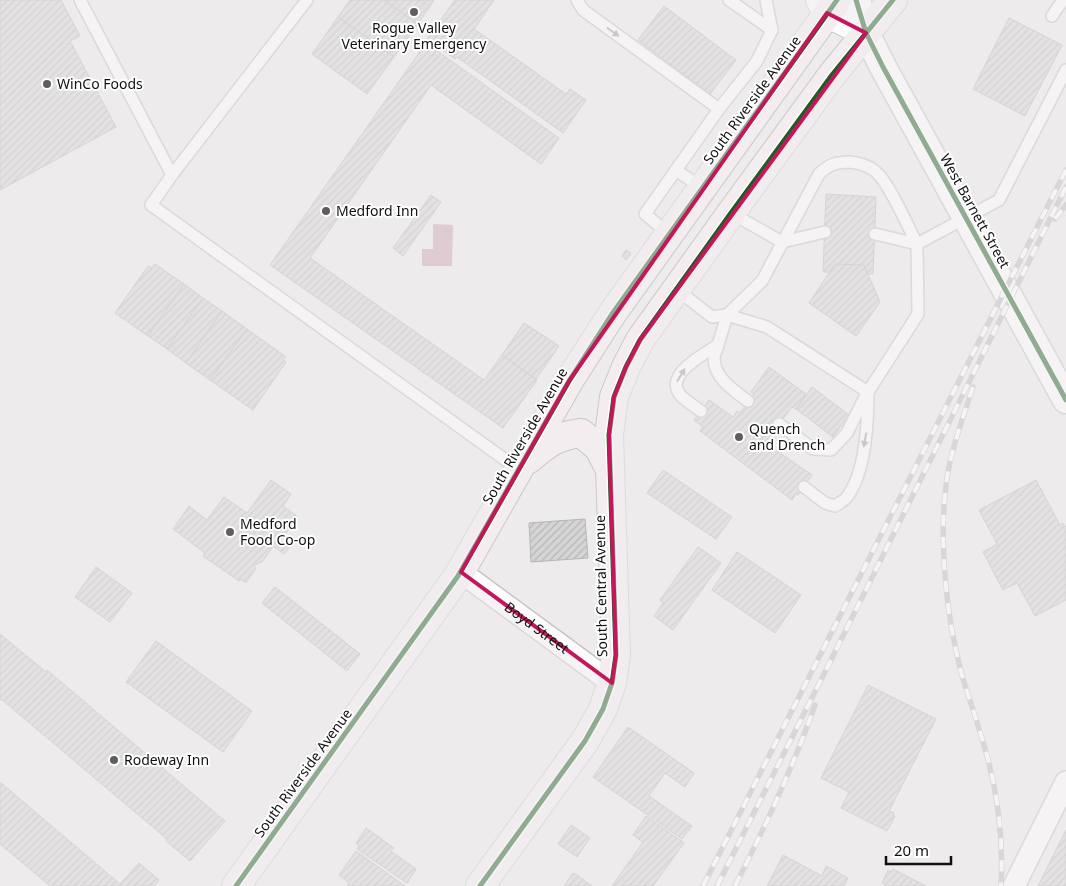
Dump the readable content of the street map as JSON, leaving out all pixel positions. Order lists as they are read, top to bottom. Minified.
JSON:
{"streets":{"main road":["South Riverside Avenue","South Central Avenue"],"street":["West Barnett Street","Boyd Street"]},"crossings":[["South Riverside Avenue","Boyd Street"],["South Central Avenue","Boyd Street"]],"places":["Rogue Valley Veterinary Emergency","WinCo Foods","Medford Inn","Quench and Drench","Medford Food Co-op","Rodeway Inn"],"scale_bar":"20 m"}
